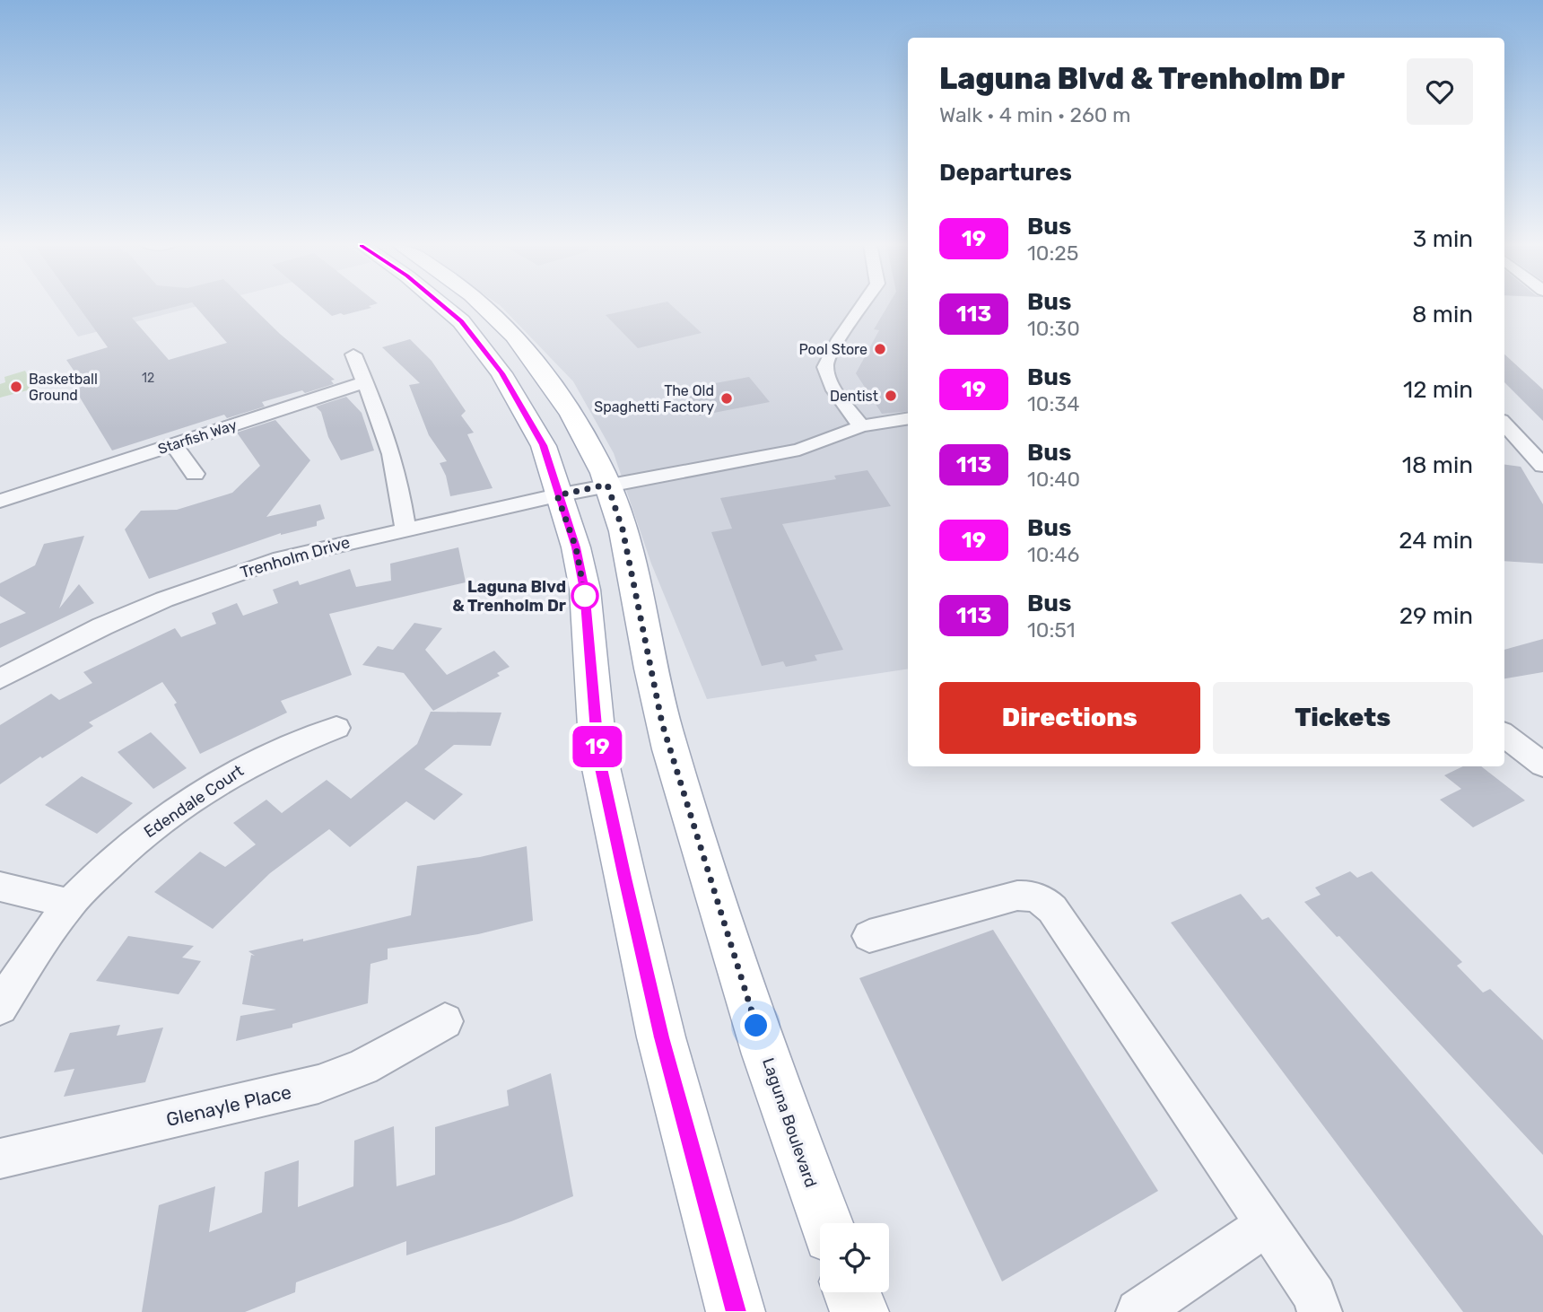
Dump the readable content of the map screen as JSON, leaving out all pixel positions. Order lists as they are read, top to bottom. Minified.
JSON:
{"streets":{"main road":["Laguna Boulevard"],"street":["Starfish Way","Trenholm Drive","Edendale Court","Glenayle Place"]},"crossings":[["Trenholm Drive","Laguna Boulevard"]],"places":["Pool Store","Basketball Ground","Dentist","The Old Spaghetti Factory","Laguna Blvd & Trenholm Dr"],"lines":["bus line 19"],"house_numbers":["12"],"page":{"on_map":"19","heading":[["Laguna Blvd & Trenholm Dr","Walk · 4 min · 260 m"],"Departures"],"list":[{"mark":"19","name":"Bus","note":"10:25","value":"3 min"},{"mark":"113","name":"Bus","note":"10:30","value":"8 min"},{"mark":"19","name":"Bus","note":"10:34","value":"12 min"},{"mark":"113","name":"Bus","note":"10:40","value":"18 min"},{"mark":"19","name":"Bus","note":"10:46","value":"24 min"},{"mark":"113","name":"Bus","note":"10:51","value":"29 min"}],"buttons":["Directions","Tickets"]}}
